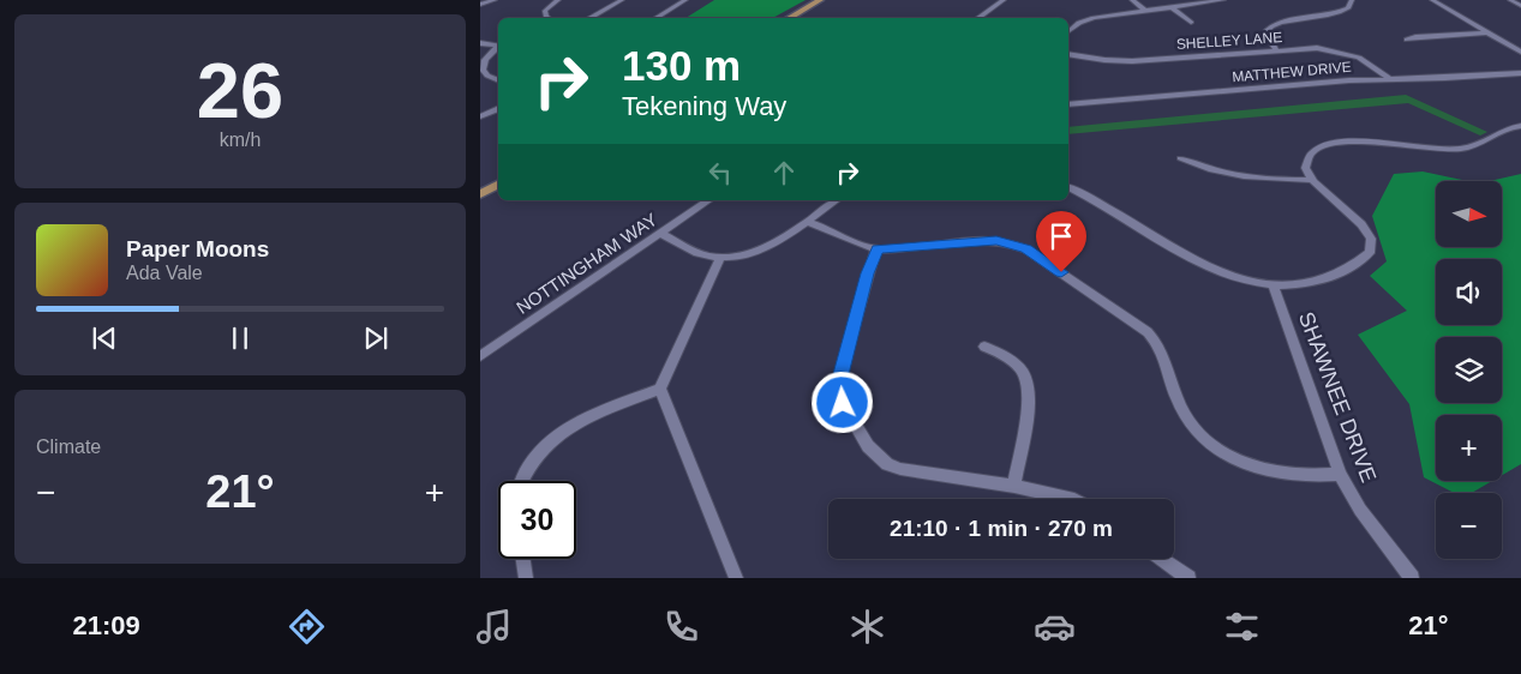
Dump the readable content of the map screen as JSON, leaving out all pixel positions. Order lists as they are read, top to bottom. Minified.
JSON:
{"streets":{"street":["SHELLEY LANE","MATTHEW DRIVE","NOTTINGHAM WAY","SHAWNEE DRIVE"]},"crossings":[["SHELLEY LANE","MATTHEW DRIVE"]],"north":"right","page":{"tile":[["26","km/h"],"Climate"],"turn":["130 m","Tekening Way"],"map_buttons":["+","−"],"song":["Paper Moons","Ada Vale"],"heat":["−","21°","+"],"limit":"30","trip":"21:10 · 1 min · 270 m","tabs":["21:09","21°"]}}
